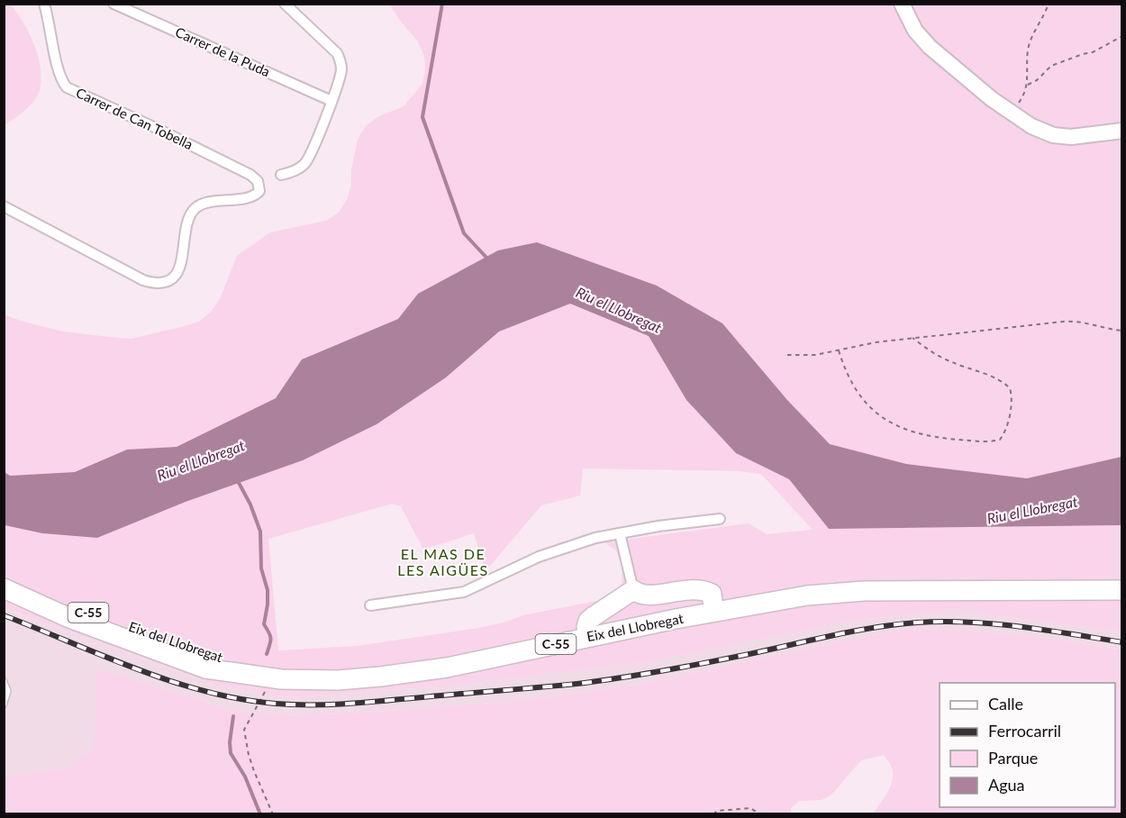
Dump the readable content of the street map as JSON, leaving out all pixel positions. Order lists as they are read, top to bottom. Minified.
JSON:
{"streets":{"highway":["C-55","Eix del Llobregat"],"street":["Carrer de la Puda","Carrer de Can Tobella"]},"districts":["EL MAS DE LES AIGÜES"],"water":["Riu el Llobregat"],"legend":["Calle","Ferrocarril","Parque","Agua"]}
